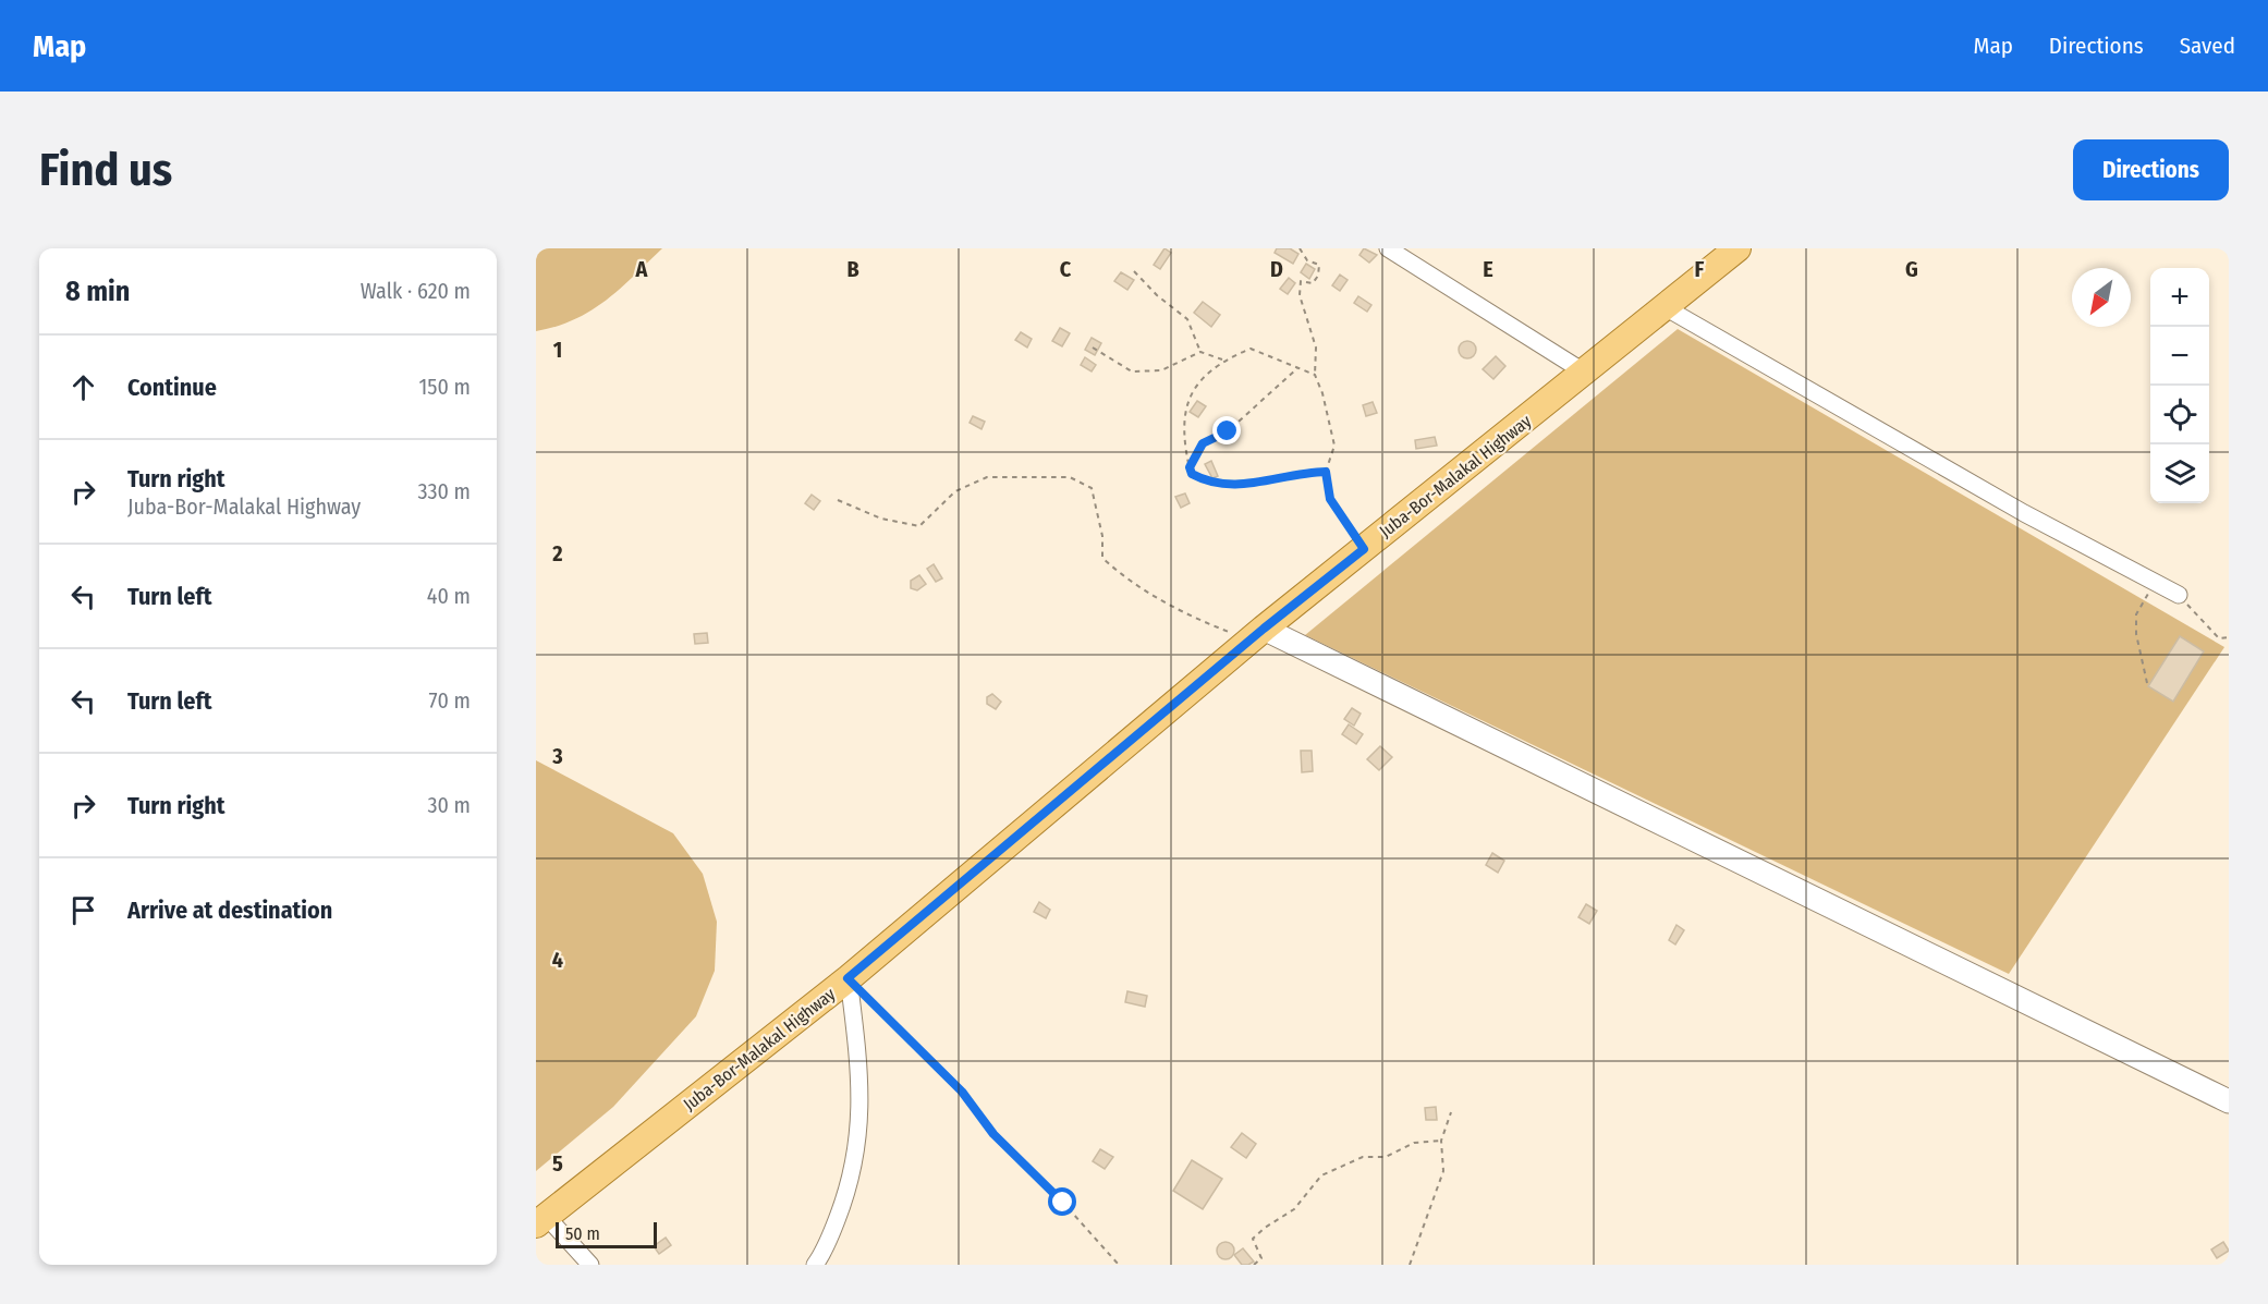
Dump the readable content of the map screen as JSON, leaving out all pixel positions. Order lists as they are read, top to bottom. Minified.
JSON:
{"streets":{"main road":["Juba-Bor-Malakal Highway"]},"scale_bar":"50 m","north":"bottom left","page":{"header":"Map","nav":["Map","Directions","Saved"],"buttons":"Directions","title":"Find us","heading":["8 min","Walk · 620 m"],"map_buttons":["+","−"],"list":[["Continue","150 m"],["Turn right","Juba-Bor-Malakal Highway","330 m"],["Turn left","40 m"],["Turn left","70 m"],["Turn right","30 m"],"Arrive at destination"],"scale":"50 m"},"grid":{"columns":["A","B","C","D","E","F","G"],"rows":["1","2","3","4","5"]}}
